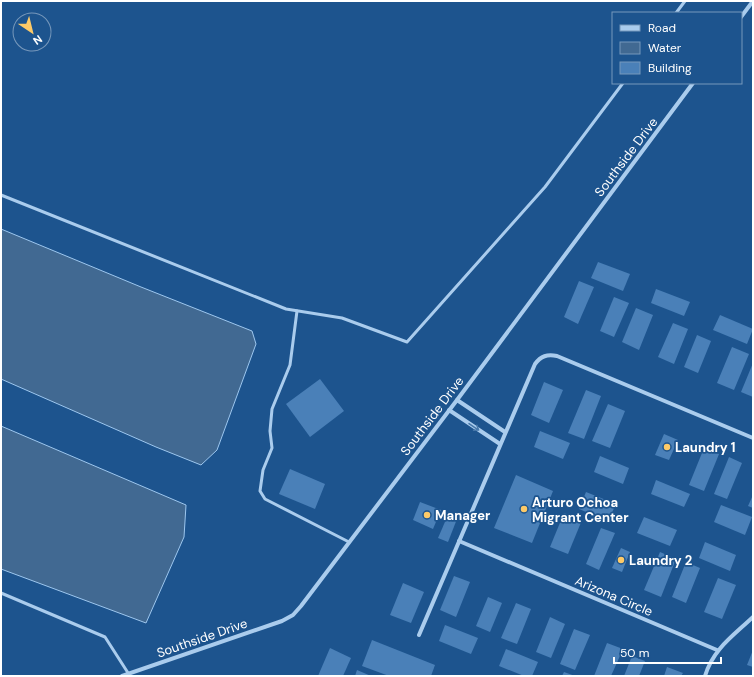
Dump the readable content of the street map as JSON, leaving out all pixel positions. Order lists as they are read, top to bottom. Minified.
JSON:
{"streets":{"street":["Southside Drive","Arizona Circle"]},"places":["Laundry 1","Arturo Ochoa Migrant Center","Manager","Laundry 2"],"legend":["Road","Water","Building"],"scale_bar":"50 m","north":"bottom right"}
